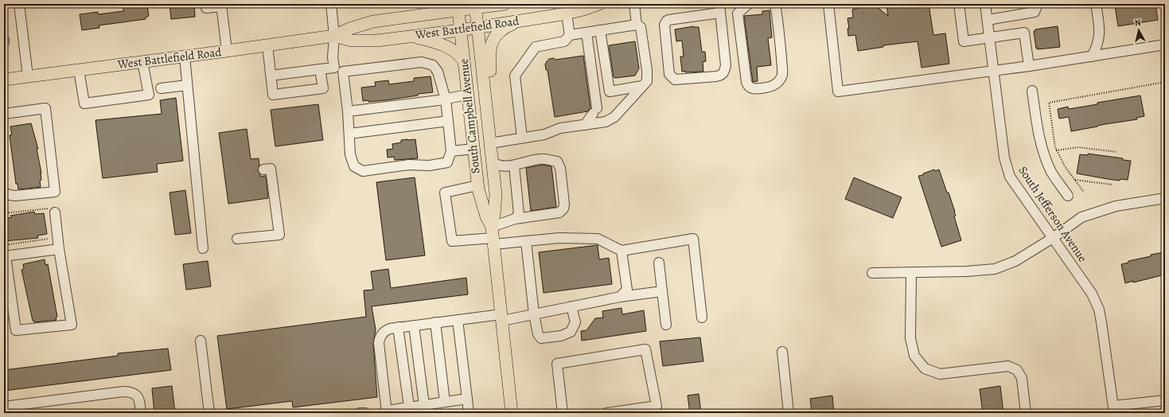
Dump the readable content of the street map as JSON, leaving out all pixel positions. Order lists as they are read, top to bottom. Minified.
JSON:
{"streets":{"main road":["West Battlefield Road","South Campbell Avenue"],"street":["South Jefferson Avenue"]},"crossings":[["West Battlefield Road","South Campbell Avenue"]],"north":"top"}
